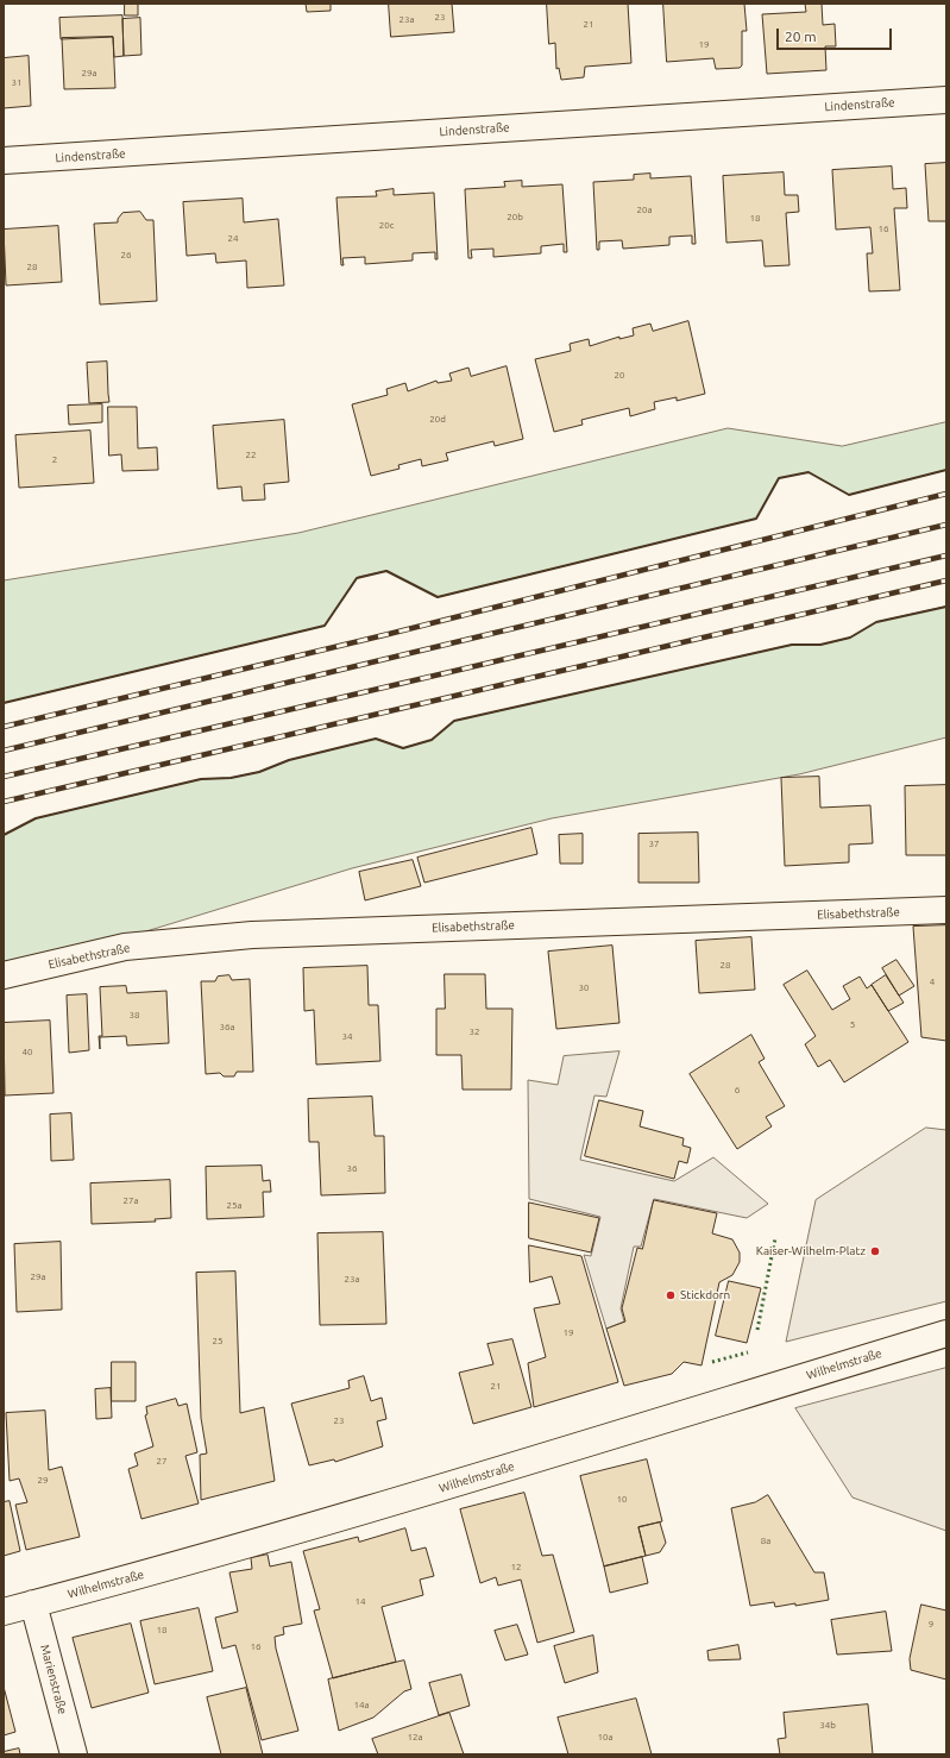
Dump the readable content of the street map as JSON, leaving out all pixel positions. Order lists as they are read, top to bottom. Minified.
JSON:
{"streets":{"street":["Lindenstraße","Elisabethstraße","Wilhelmstraße","Marienstraße"]},"crossings":[["Wilhelmstraße","Marienstraße"]],"places":["Kaiser-Wilhelm-Platz","Stickdorn"],"house_numbers":["23","23a","21","19","29a","31","20a","20b","18","20c","16","24","26","28","20","20d","22","2","37","28","4","30","38","5","36a","32","34","40","6","36","27a","25a","29a","23a","19","25","21","23","27","29","10","8a","12","14","9","18","16","14a","34b","12a","10a"],"scale_bar":"20 m"}
